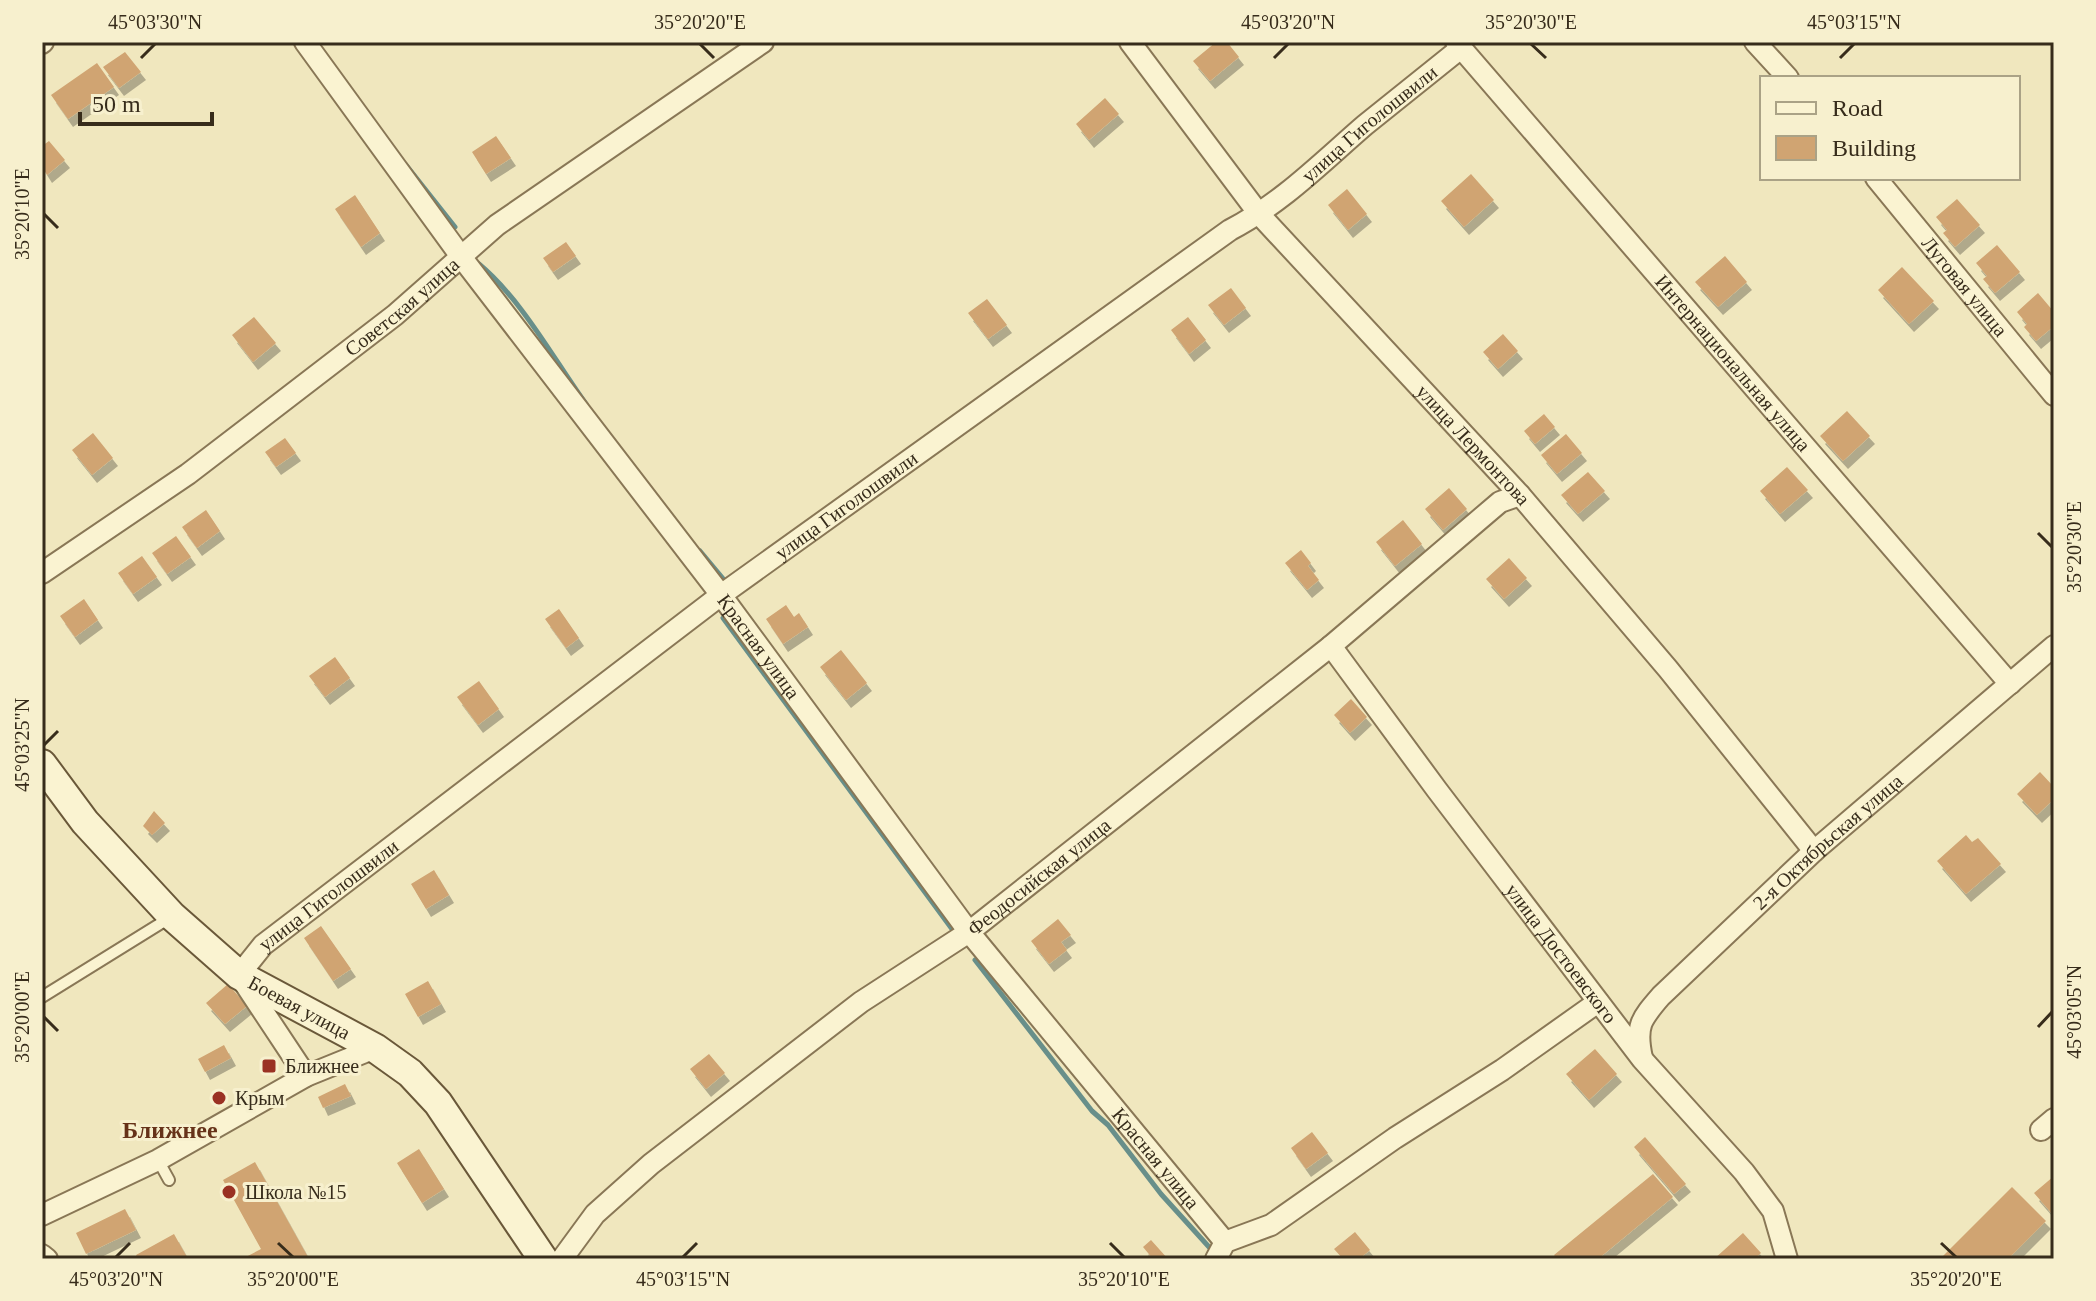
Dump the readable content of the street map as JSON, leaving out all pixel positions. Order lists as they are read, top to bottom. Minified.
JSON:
{"streets":{"street":["улица Гиголошвили","Луговая улица","Советская улица","Интернациональная улица","улица Лермонтова","Красная улица","2-я Октябрьская улица","Феодосийская улица","улица Достоевского","Боевая улица"]},"crossings":[["улица Гиголошвили","Интернациональная улица"],["улица Гиголошвили","улица Лермонтова"],["улица Гиголошвили","Красная улица"],["улица Гиголошвили","Боевая улица"],["Советская улица","Красная улица"],["Интернациональная улица","2-я Октябрьская улица"],["улица Лермонтова","2-я Октябрьская улица"],["улица Лермонтова","Феодосийская улица"],["Красная улица","Феодосийская улица"],["2-я Октябрьская улица","улица Достоевского"],["Феодосийская улица","улица Достоевского"]],"districts":["Ближнее"],"places":{"transit":["Ближнее"],"other":["Крым","Школа №15"]},"legend":["Road","Building"],"scale_bar":"50 m","coordinates":["45°03'30\"N","35°20'20\"E","45°03'20\"N","35°20'30\"E","45°03'15\"N","35°20'10\"E","45°03'25\"N","45°03'05\"N","35°20'00\"E"]}
